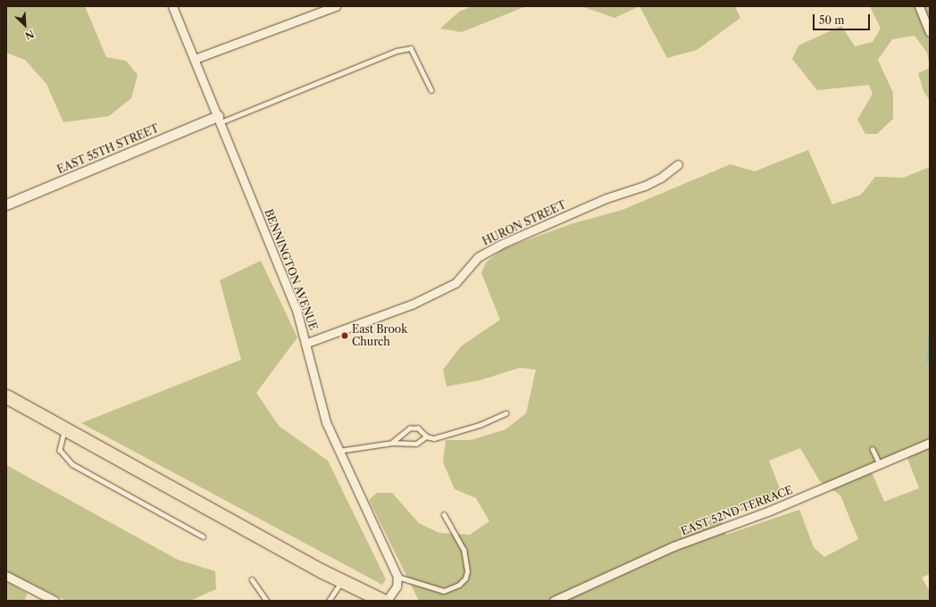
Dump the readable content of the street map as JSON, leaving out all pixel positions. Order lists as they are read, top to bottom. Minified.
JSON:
{"streets":{"street":["EAST 55TH STREET","HURON STREET","BENNINGTON AVENUE","EAST 52ND TERRACE"]},"crossings":[["EAST 55TH STREET","BENNINGTON AVENUE"],["HURON STREET","BENNINGTON AVENUE"]],"places":["East Brook Church"],"scale_bar":"50 m","north":"bottom right"}
